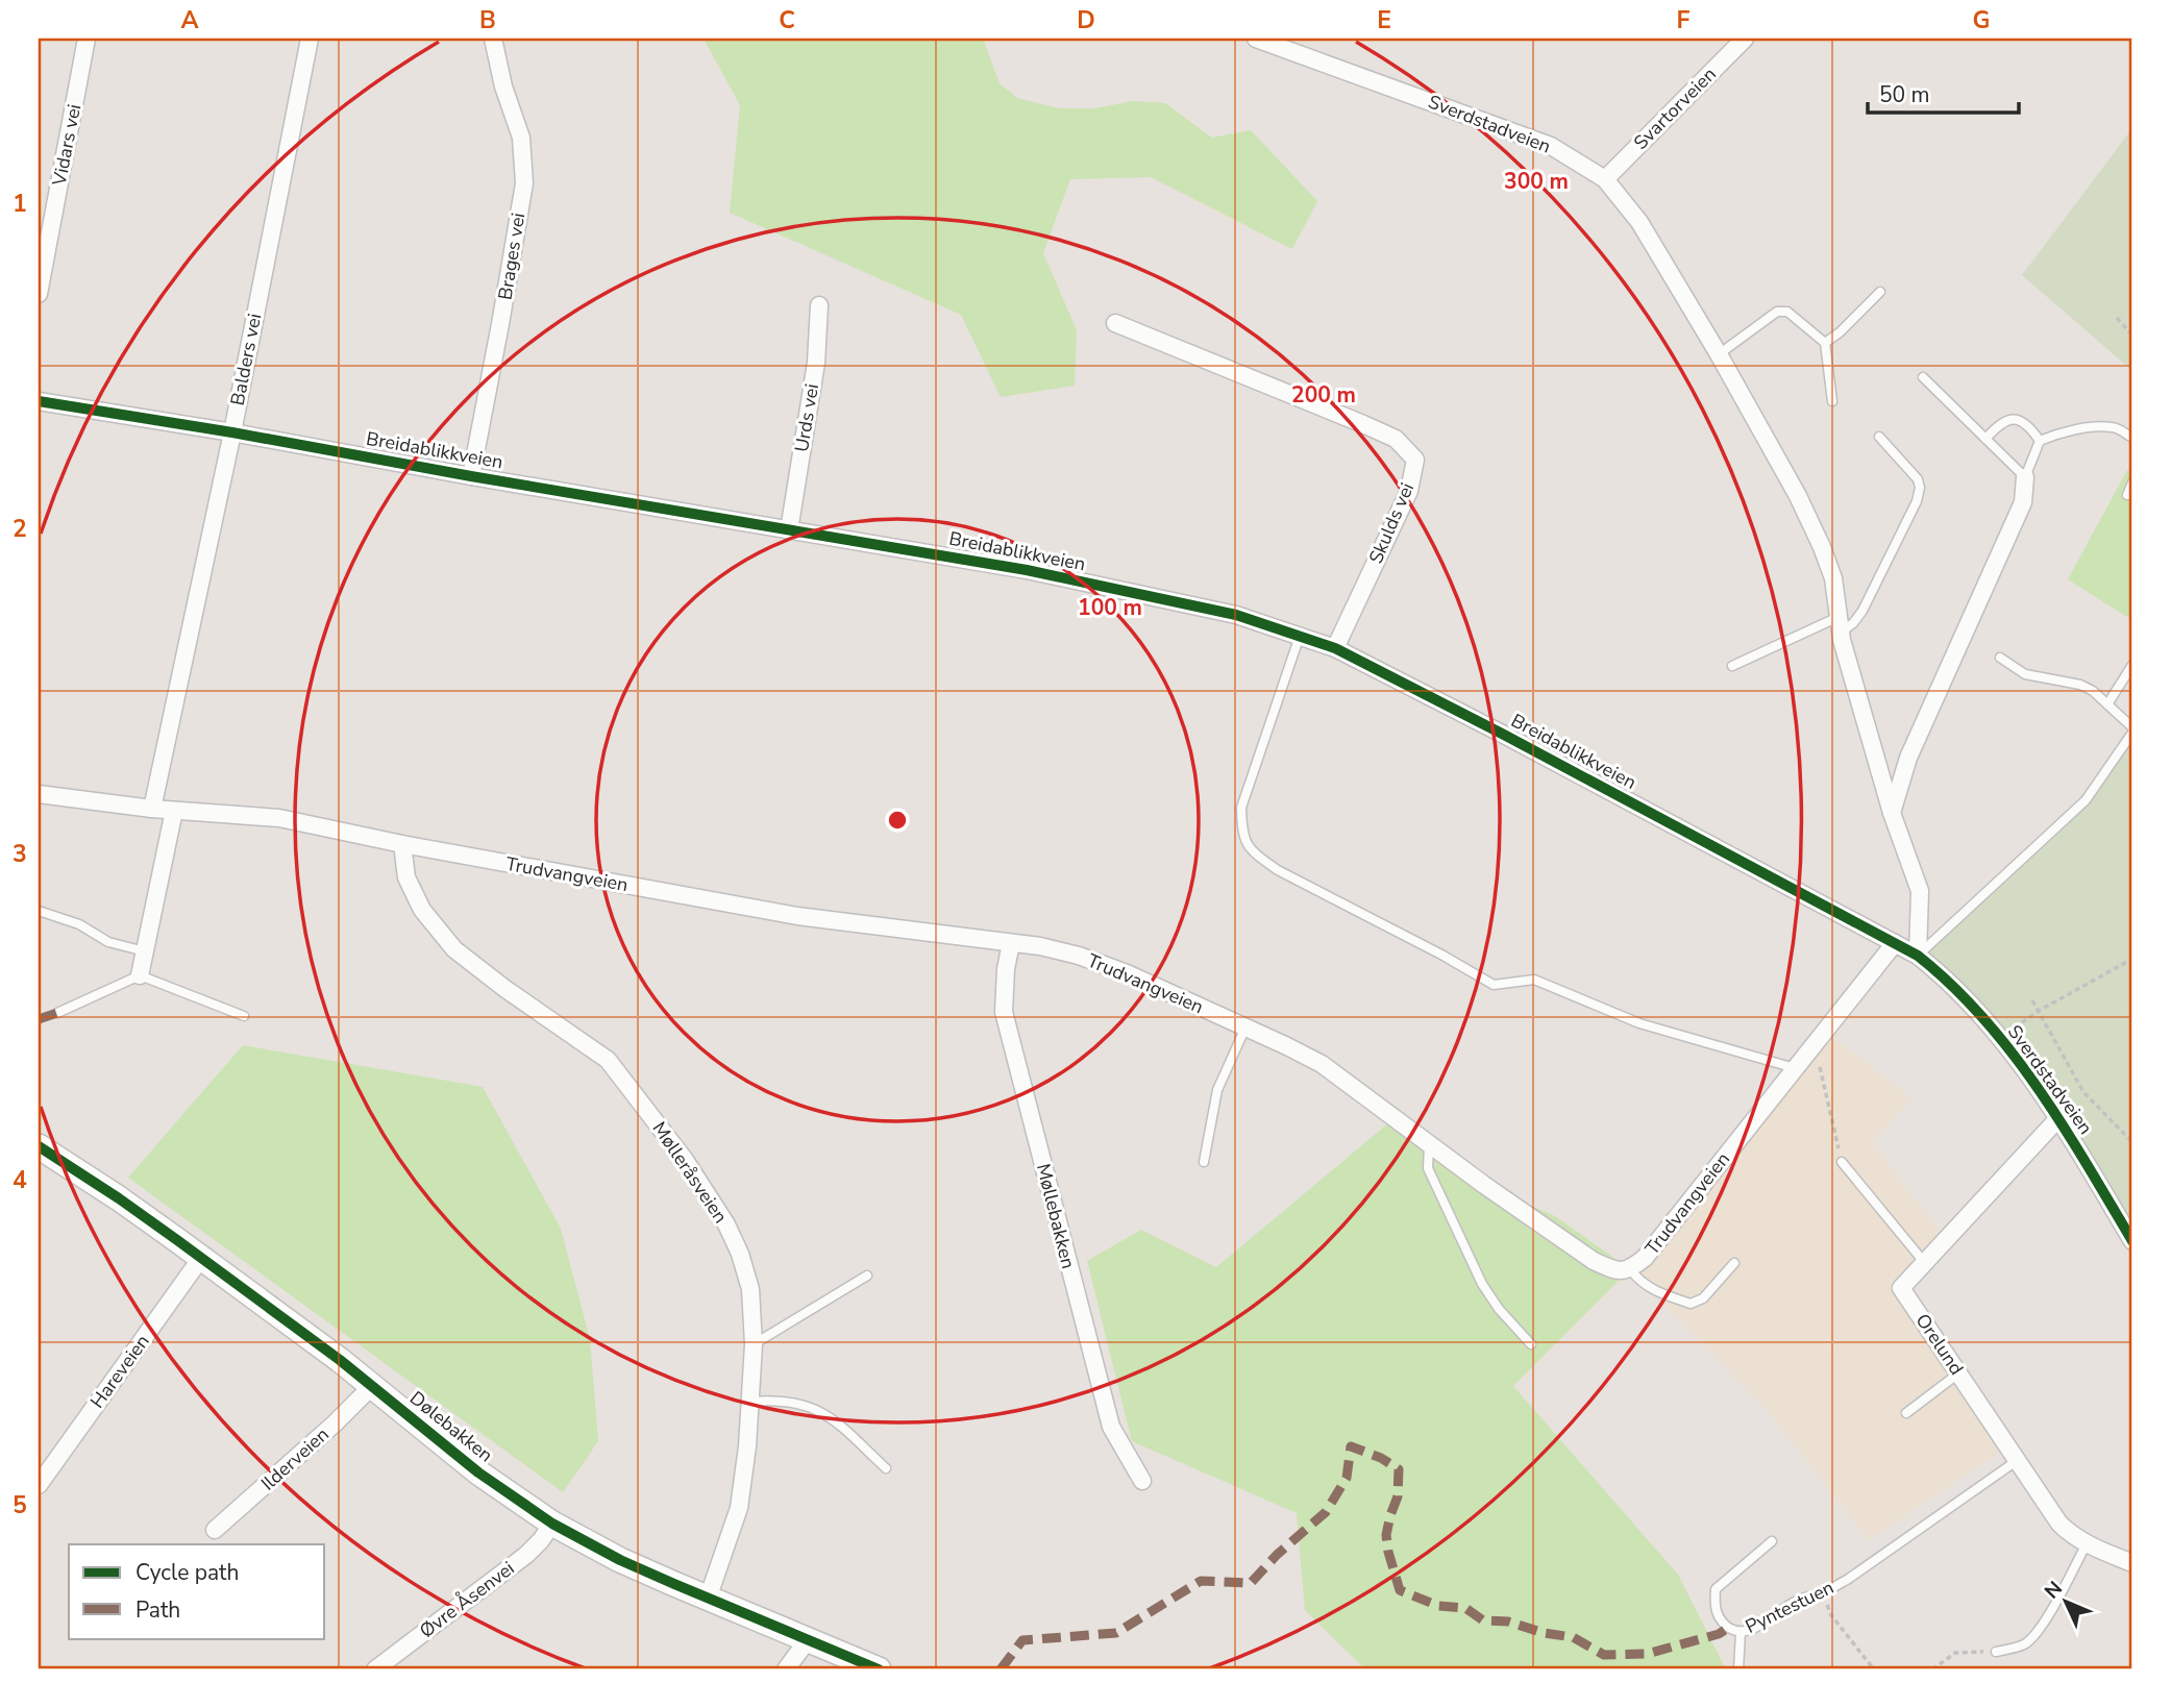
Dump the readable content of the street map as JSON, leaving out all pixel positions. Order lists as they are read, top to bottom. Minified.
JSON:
{"streets":{"main road":["Dølebakken"],"street":["Svartorveien","Sverdstadveien","Vidars vei","Brages vei","Balders vei","Urds vei","Breidablikkveien","Skulds vei","Trudvangveien","Mølleråsveien","Møllebakken","Orelund","Hareveien","Ilderveien","Øvre Åsenvei"],"lane":["Pyntestuen"]},"crossings":[["Svartorveien","Sverdstadveien"],["Sverdstadveien","Breidablikkveien"],["Sverdstadveien","Orelund"],["Brages vei","Breidablikkveien"],["Balders vei","Breidablikkveien"],["Balders vei","Trudvangveien"],["Urds vei","Breidablikkveien"],["Breidablikkveien","Skulds vei"],["Breidablikkveien","Trudvangveien"],["Trudvangveien","Mølleråsveien"],["Trudvangveien","Møllebakken"],["Mølleråsveien","Dølebakken"],["Orelund","Pyntestuen"],["Hareveien","Dølebakken"],["Dølebakken","Ilderveien"],["Dølebakken","Øvre Åsenvei"]],"legend":["Cycle path","Path"],"scale_bar":"50 m","north":"top left","grid":{"columns":["A","B","C","D","E","F","G"],"rows":["1","2","3","4","5"]},"rings":["300 m","200 m","100 m"]}
